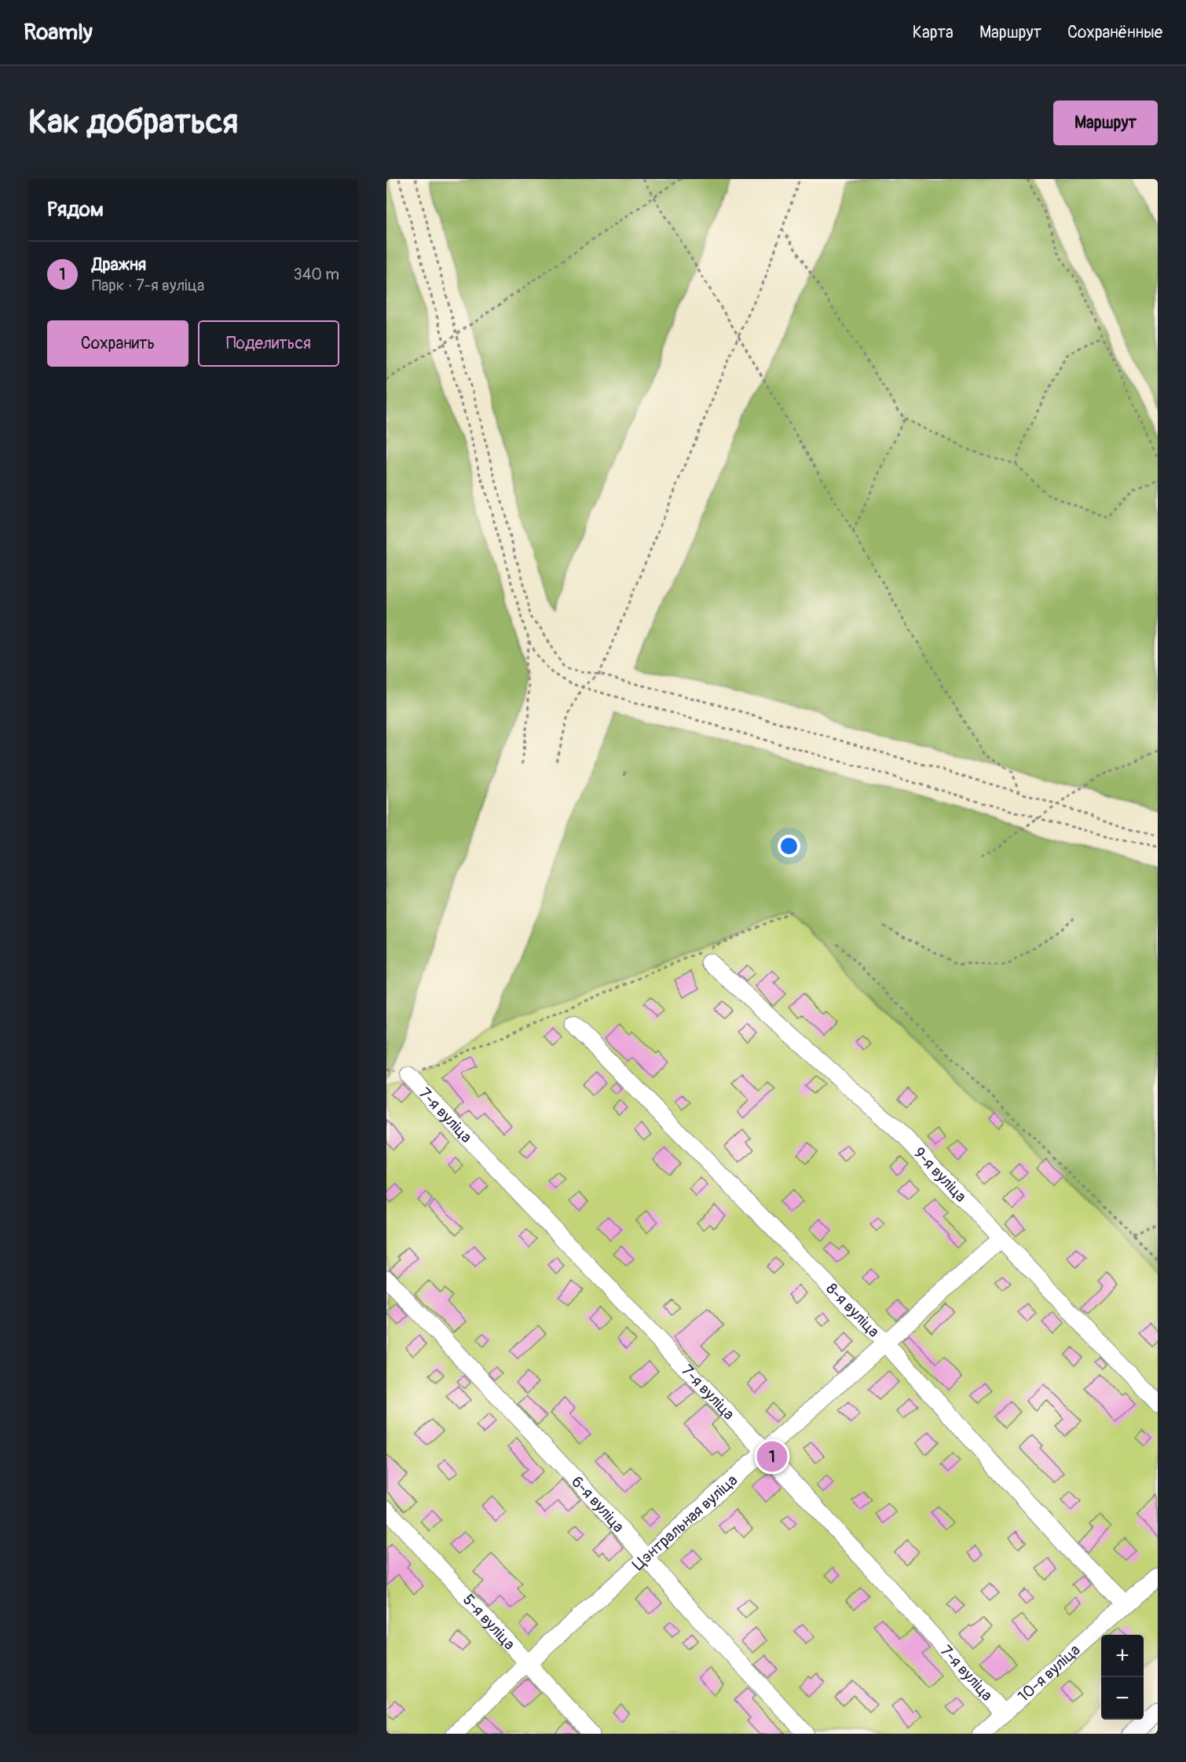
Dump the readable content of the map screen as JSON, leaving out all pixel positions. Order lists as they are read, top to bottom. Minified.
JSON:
{"streets":{"street":["7-я вуліца","9-я вуліца","8-я вуліца","6-я вуліца","Цэнтральная вуліца","5-я вуліца","10-я вуліца"]},"crossings":[["7-я вуліца","Цэнтральная вуліца"],["7-я вуліца","10-я вуліца"],["9-я вуліца","Цэнтральная вуліца"],["8-я вуліца","Цэнтральная вуліца"],["8-я вуліца","10-я вуліца"],["6-я вуліца","Цэнтральная вуліца"],["Цэнтральная вуліца","5-я вуліца"]],"page":{"header":"Roamly","nav":["Карта","Маршрут","Сохранённые"],"buttons":["Маршрут",["Сохранить","Поделиться"]],"title":"Как добраться","heading":"Рядом","list":[{"mark":"1","name":"Дражня","note":"Парк · 7-я вуліца","value":"340 m"}],"pins":"1","map_buttons":["+","−"]}}
